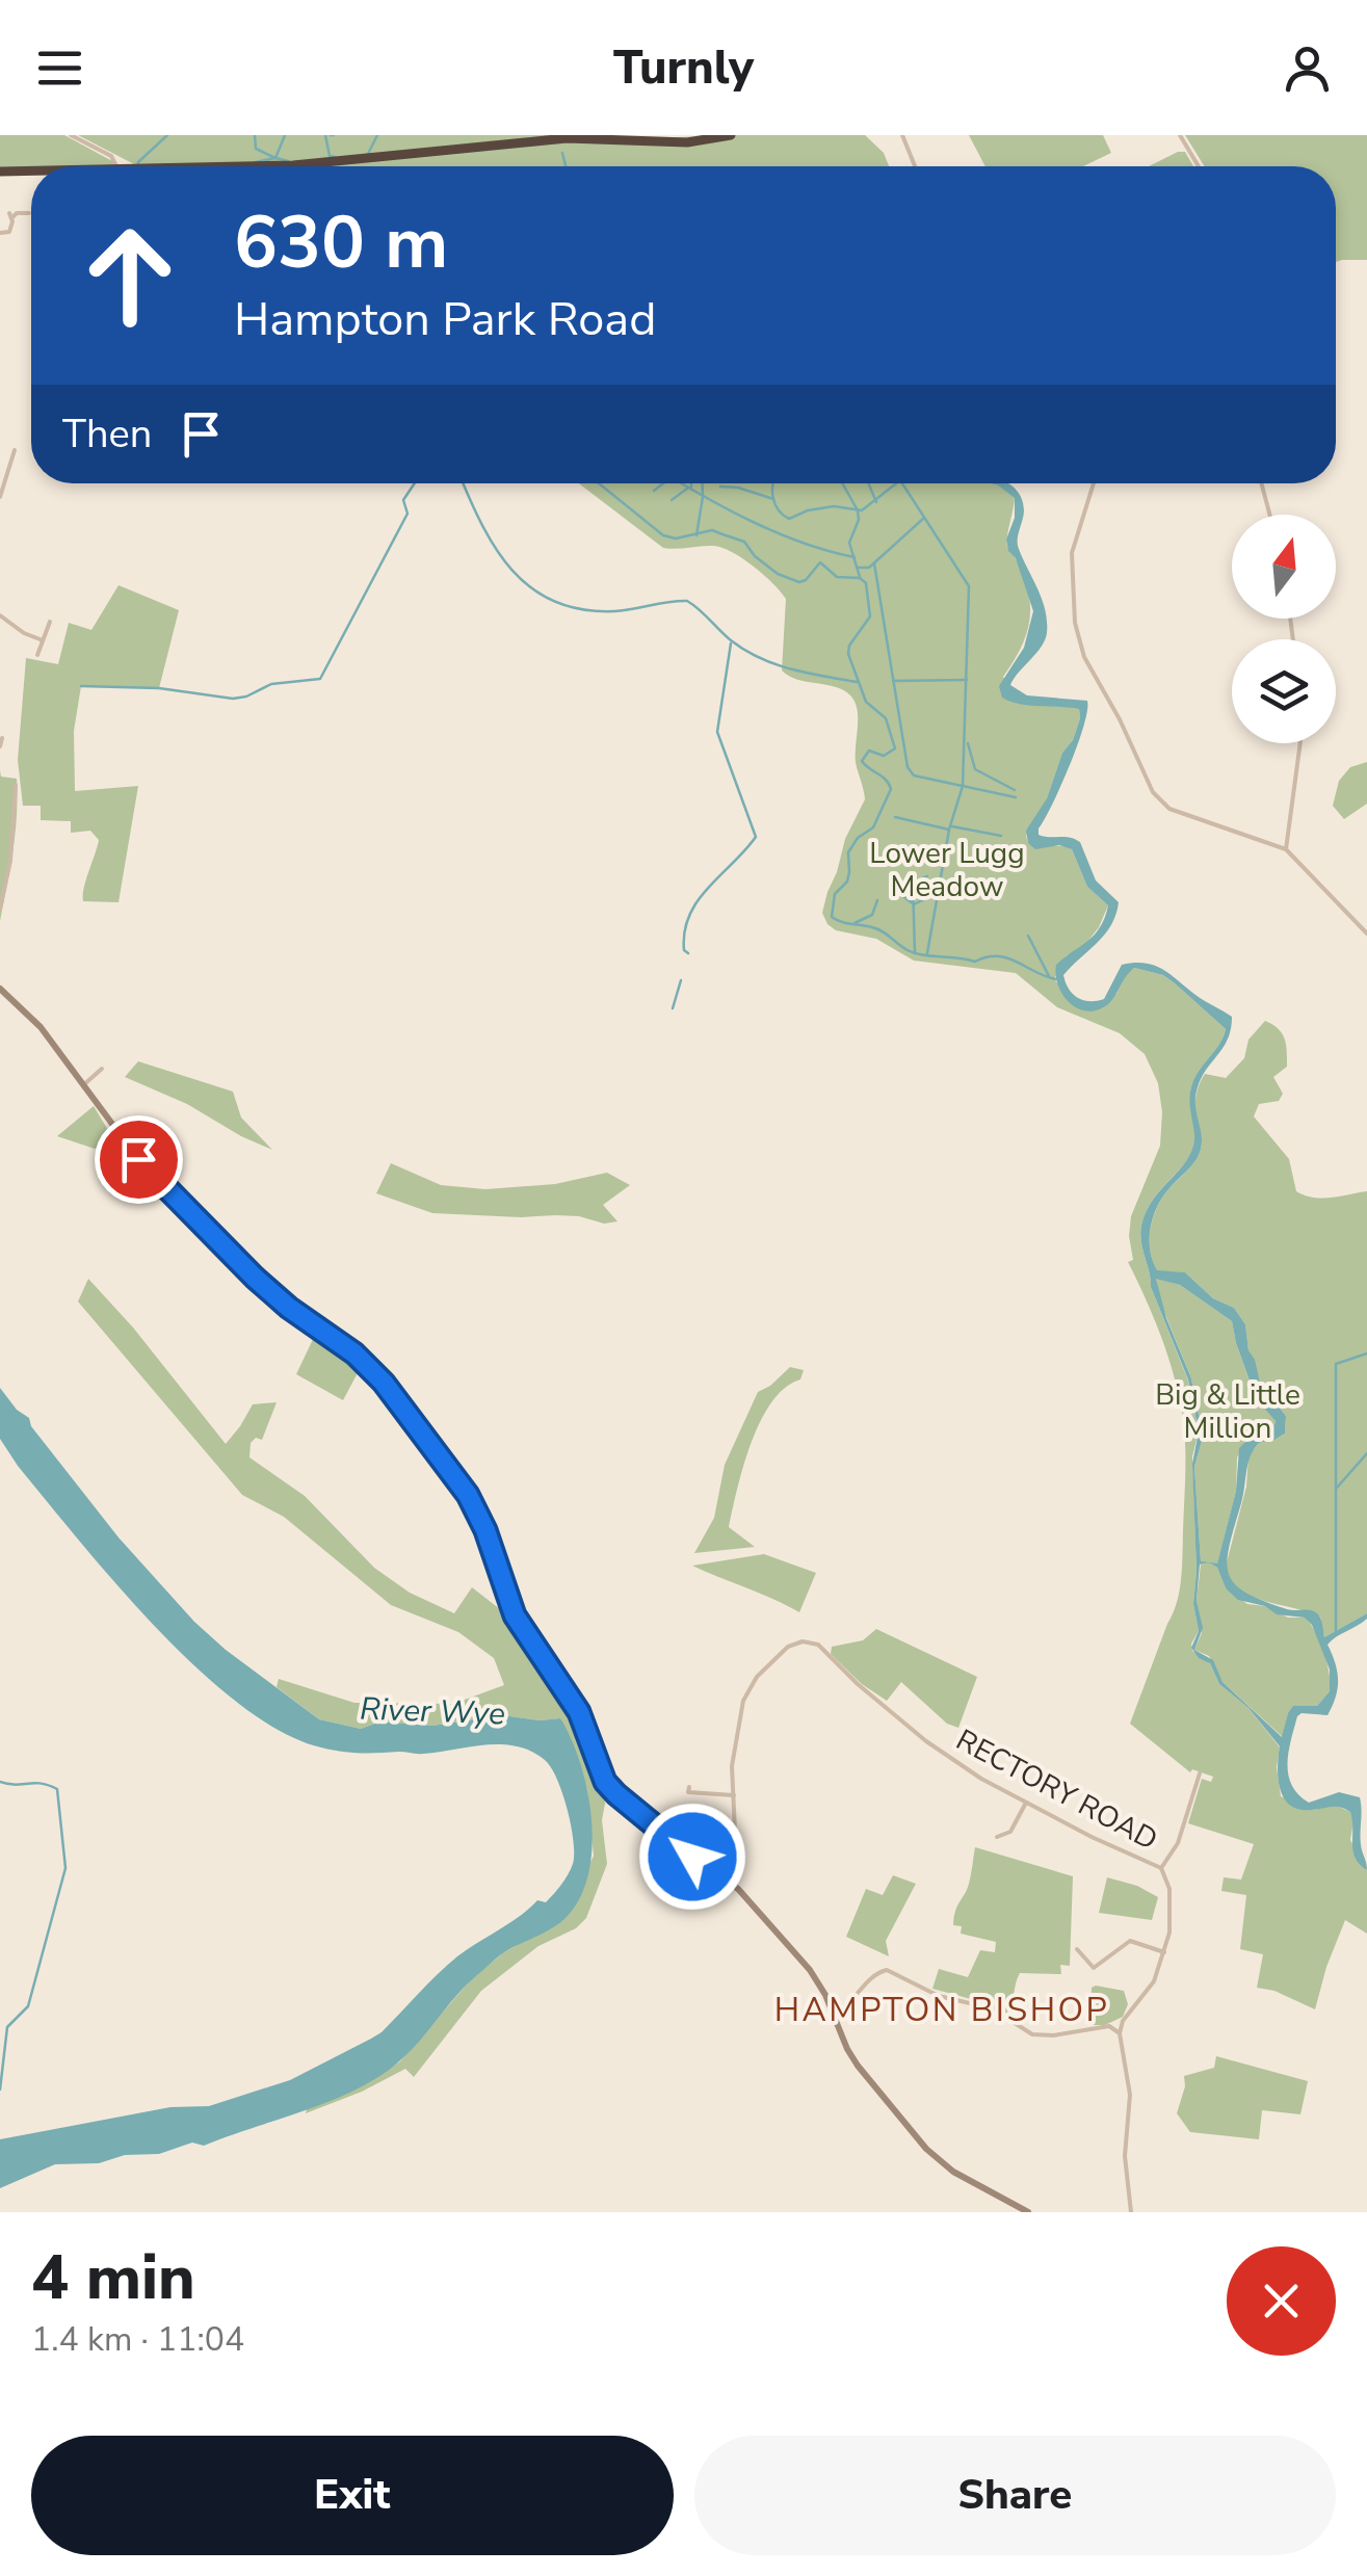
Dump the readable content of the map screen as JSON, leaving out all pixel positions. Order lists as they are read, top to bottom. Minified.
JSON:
{"streets":{"street":["RECTORY ROAD"]},"districts":["HAMPTON BISHOP"],"water":["River Wye"],"parks":["Lower Lugg Meadow","Big & Little Million"],"north":"top","page":{"header":"Turnly","turn":["630 m","Hampton Park Road"],"then":"Then","heading":["4 min","1.4 km · 11:04"],"buttons":["Exit","Share"]}}
